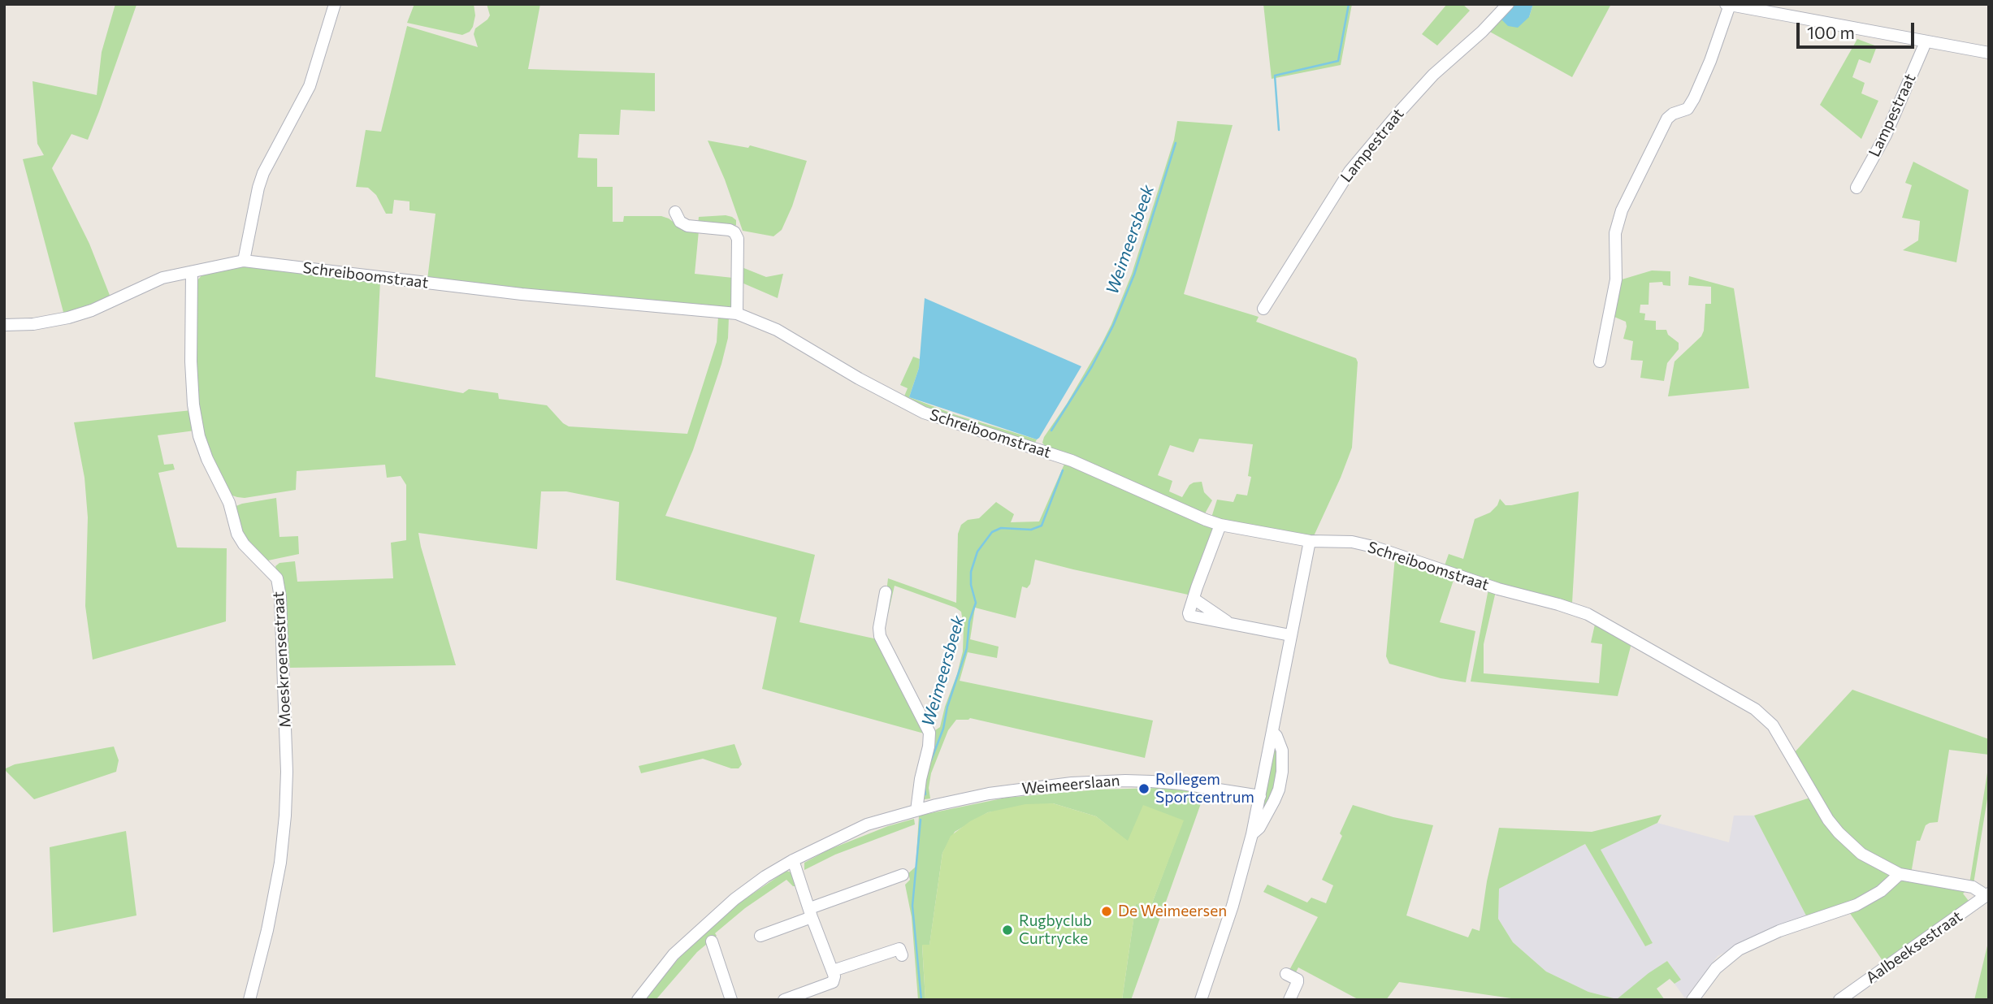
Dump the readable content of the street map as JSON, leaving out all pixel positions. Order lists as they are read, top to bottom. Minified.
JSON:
{"streets":{"street":["Lampestraat","Schreiboomstraat","Moeskroensestraat","Weimeerslaan","Aalbeeksestraat"]},"crossings":[["Schreiboomstraat","Moeskroensestraat"],["Schreiboomstraat","Aalbeeksestraat"]],"water":["Weimeersbeek"],"places":["Rollegem Sportcentrum","De Weimeersen","Rugbyclub Curtrycke"],"scale_bar":"100 m"}
